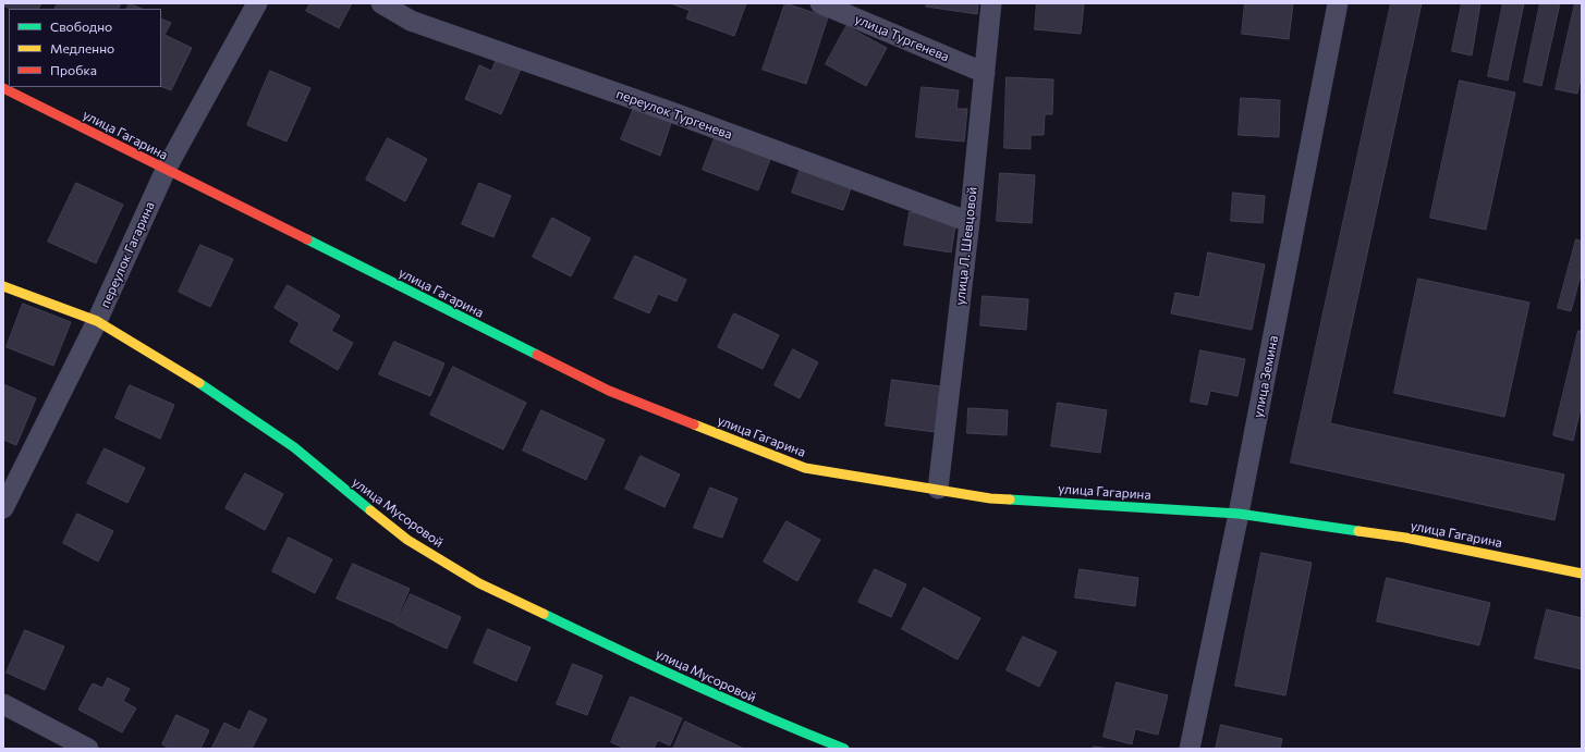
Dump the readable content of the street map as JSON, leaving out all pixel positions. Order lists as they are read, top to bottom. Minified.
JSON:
{"streets":{"main road":["улица Гагарина","улица Мусоровой"],"street":["улица Тургенева","переулок Тургенева","улица Л. Шевцовой","переулок Гагарина","улица Земина"]},"crossings":[["улица Тургенева","улица Л. Шевцовой"],["переулок Тургенева","улица Л. Шевцовой"],["улица Гагарина","улица Л. Шевцовой"],["улица Гагарина","переулок Гагарина"],["улица Гагарина","улица Земина"],["переулок Гагарина","улица Мусоровой"]],"legend":["Свободно","Медленно","Пробка"]}
